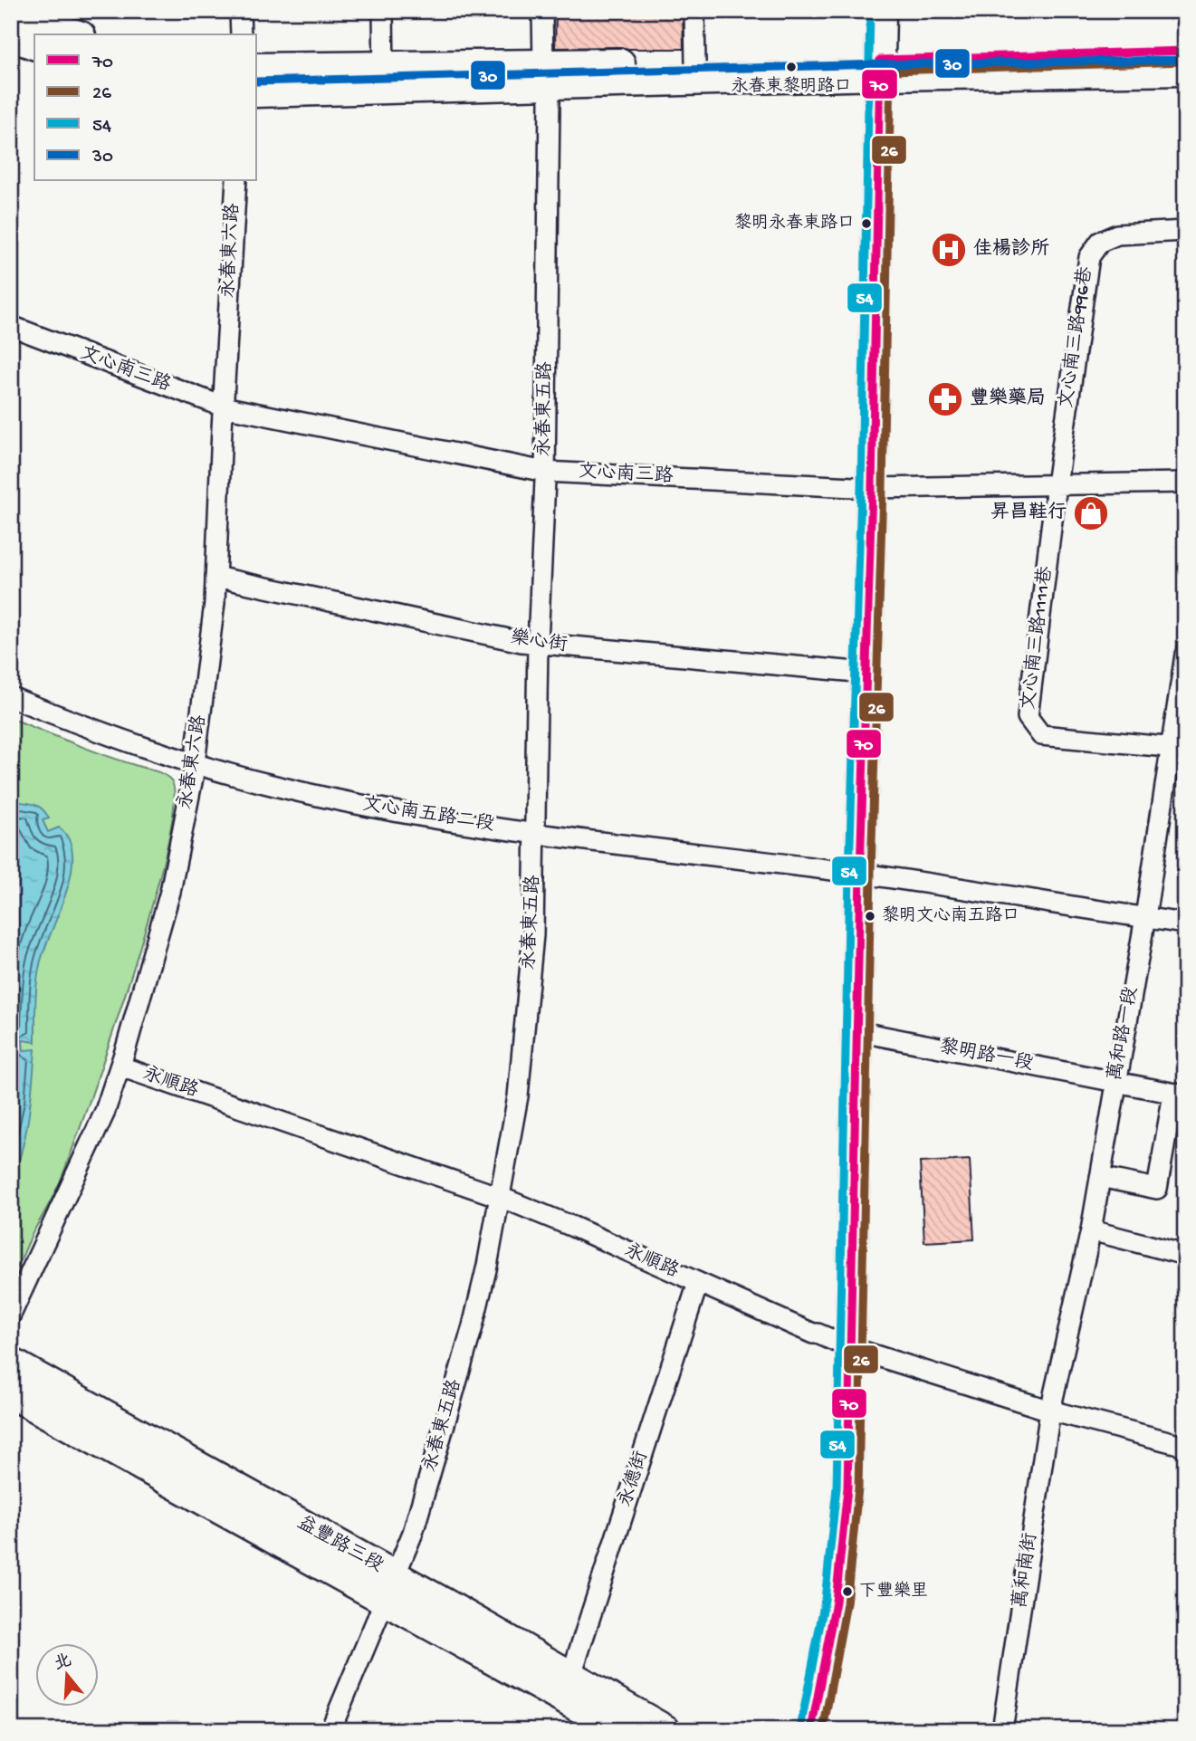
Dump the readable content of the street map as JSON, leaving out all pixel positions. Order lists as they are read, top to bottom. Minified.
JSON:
{"streets":{"street":["永春東六路","文心南三路996巷","文心南三路","永春東五路","文心南三路1111巷","樂心街","文心南五路二段","萬和路一段","黎明路一段","永順路","永德街","益豐路三段","萬和南街"]},"crossings":[["永春東六路","文心南三路"],["永春東六路","樂心街"],["永春東六路","文心南五路二段"],["永春東六路","永順路"],["文心南三路996巷","文心南三路"],["文心南三路996巷","文心南三路1111巷"],["文心南三路","永春東五路"],["文心南三路","文心南三路1111巷"],["永春東五路","樂心街"],["永春東五路","文心南五路二段"],["永春東五路","永順路"],["永春東五路","益豐路三段"],["文心南三路1111巷","萬和路一段"],["文心南五路二段","萬和路一段"],["萬和路一段","黎明路一段"],["萬和路一段","永順路"],["萬和路一段","萬和南街"],["永順路","永德街"],["永順路","萬和南街"],["永德街","益豐路三段"]],"places":{"other":["永春東黎明路口","黎明永春東路口","黎明文心南五路口","下豐樂里"],"hospital":["佳楊診所"],"pharmacy":["豐樂藥局"],"shop":["昇昌鞋行"]},"lines":["transit line 54","transit line 70","transit line 30","transit line 26"],"legend":["70","26","54","30"],"north":"top"}
